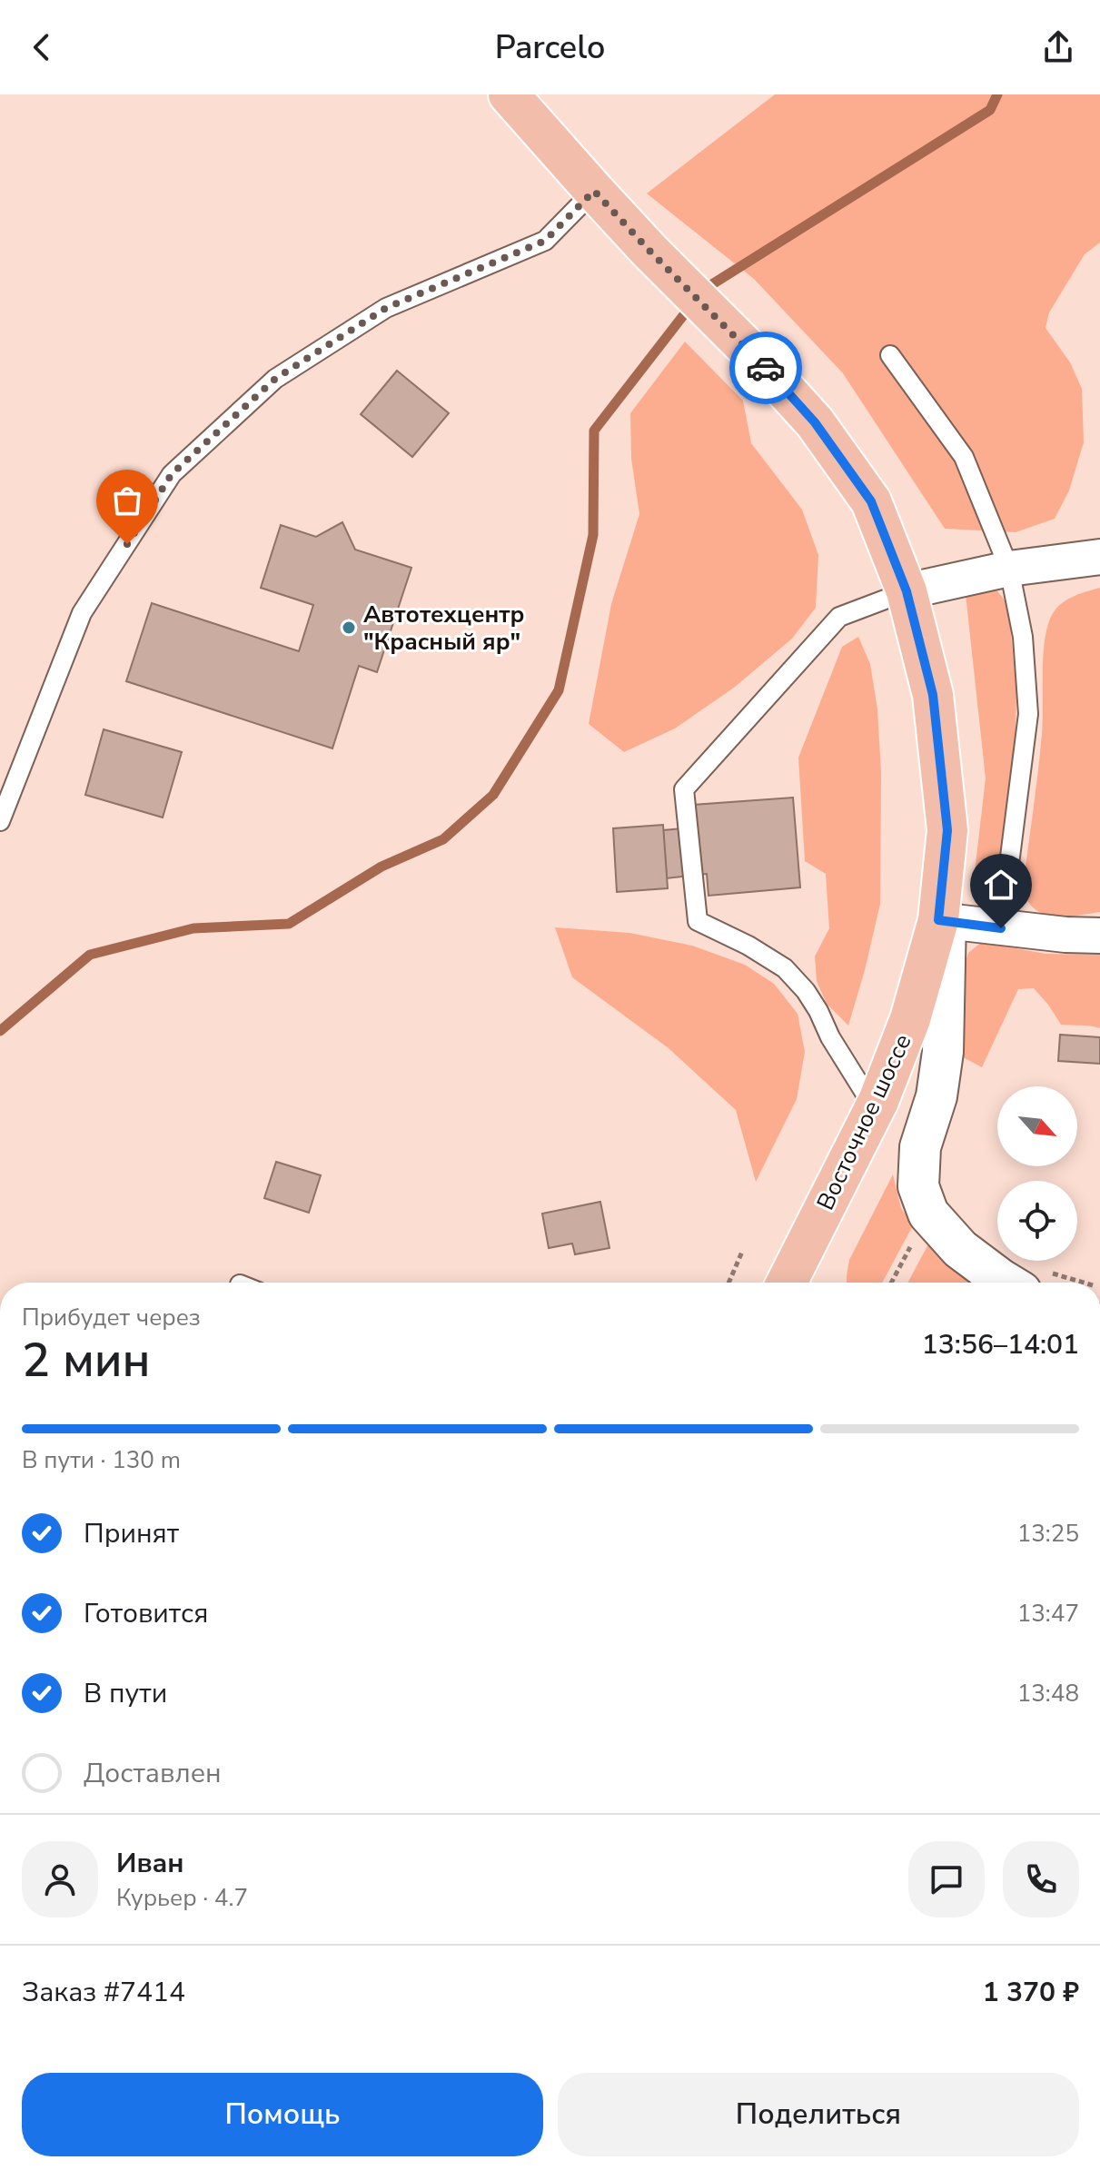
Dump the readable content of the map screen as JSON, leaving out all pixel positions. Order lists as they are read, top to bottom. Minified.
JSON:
{"streets":{"main road":["Восточное шоссе"]},"places":["Автотехцентр \"Красный яр\""],"north":"bottom right","page":{"header":"Parcelo","heading":["2 мин","Прибудет через","13:56–14:01"],"panel":["Иван","Курьер · 4.7","Заказ #7414","1 370 ₽"],"bar":"В пути · 130 m","list":[["Принят","13:25"],["Готовится","13:47"],["В пути","13:48"],"Доставлен"],"buttons":["Помощь","Поделиться"]}}
